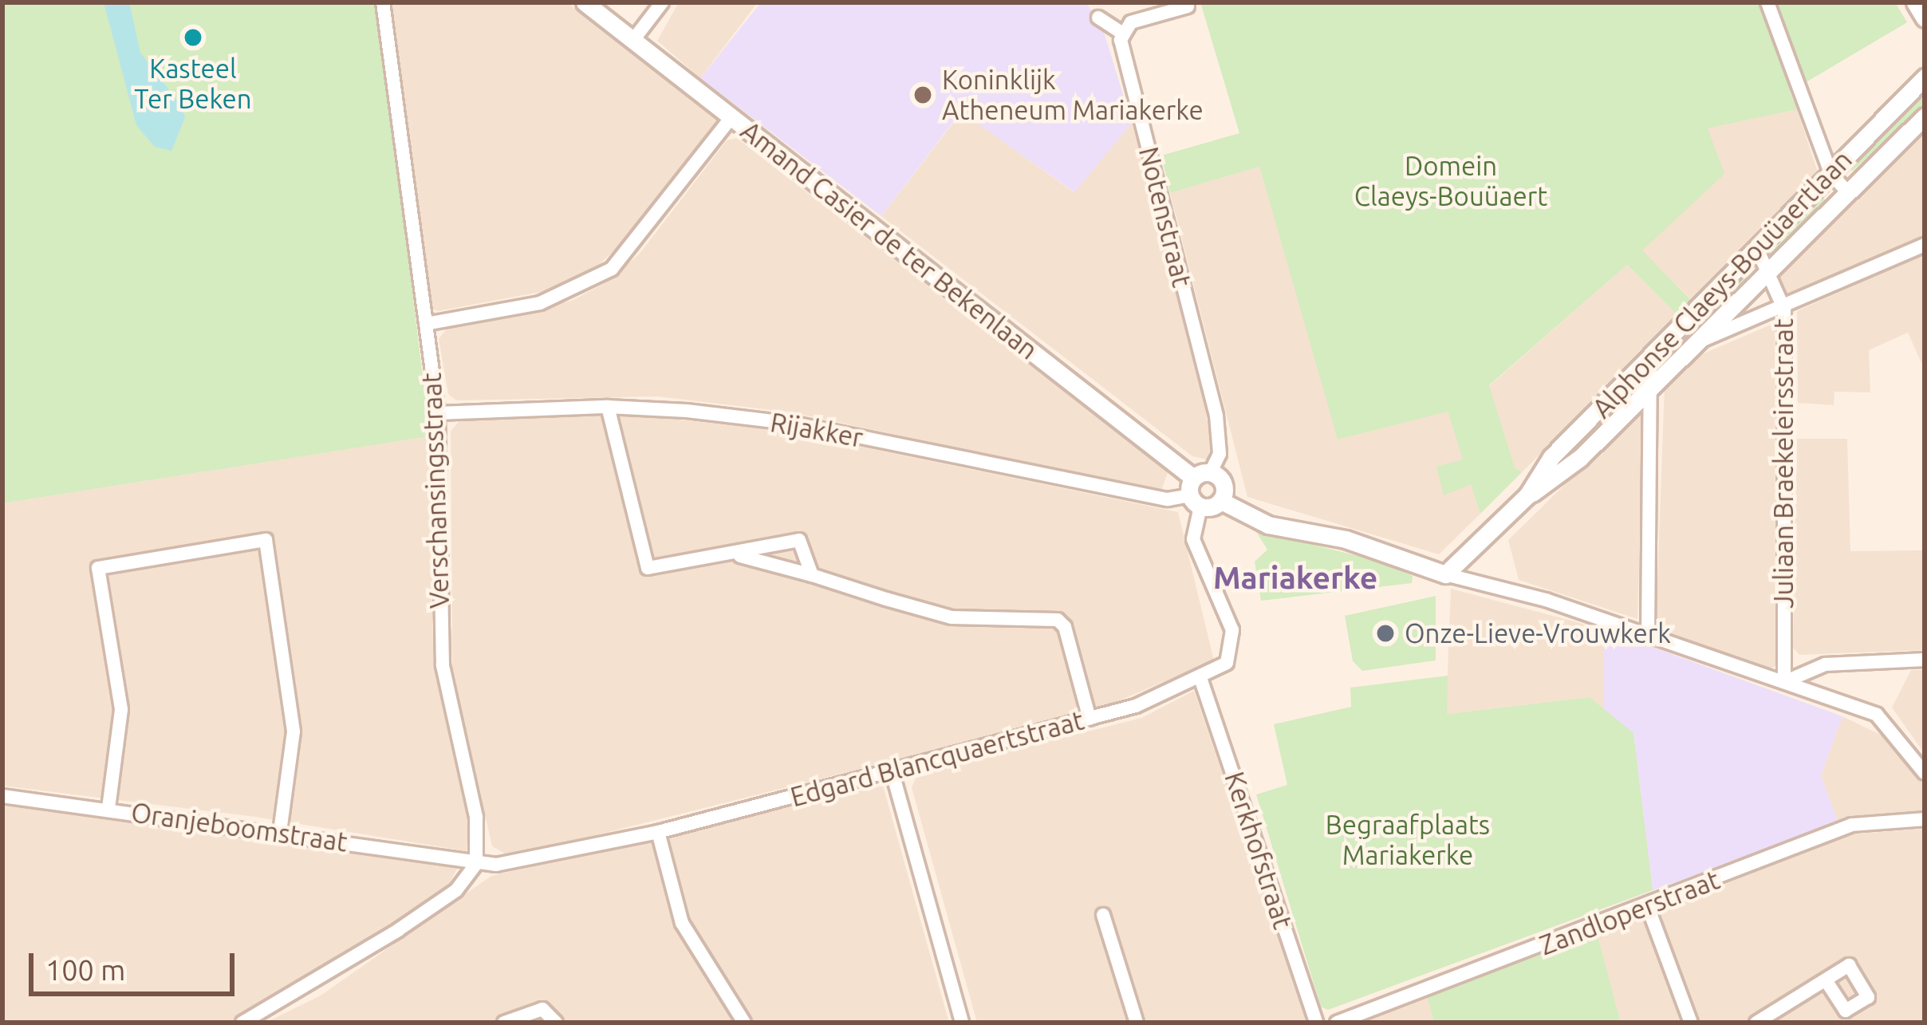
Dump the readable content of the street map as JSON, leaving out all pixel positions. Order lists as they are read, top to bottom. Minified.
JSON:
{"streets":{"street":["Notenstraat","Amand Casier de ter Bekenlaan","Alphonse Claeys-Bouüaertlaan","Rijakker","Juliaan Braekeleirsstraat","Verschansingsstraat","Edgard Blancquaertstraat","Oranjeboomstraat","Kerkhofstraat","Zandloperstraat"]},"crossings":[["Notenstraat","Amand Casier de ter Bekenlaan"],["Alphonse Claeys-Bouüaertlaan","Juliaan Braekeleirsstraat"],["Rijakker","Verschansingsstraat"],["Rijakker","Edgard Blancquaertstraat"],["Verschansingsstraat","Edgard Blancquaertstraat"],["Verschansingsstraat","Oranjeboomstraat"],["Edgard Blancquaertstraat","Oranjeboomstraat"],["Edgard Blancquaertstraat","Kerkhofstraat"]],"districts":["Mariakerke"],"parks":["Domein Claeys-Bouüaert","Begraafplaats Mariakerke"],"places":["Kasteel Ter Beken","Koninklijk Atheneum Mariakerke","Onze-Lieve-Vrouwkerk"],"scale_bar":"100 m"}
